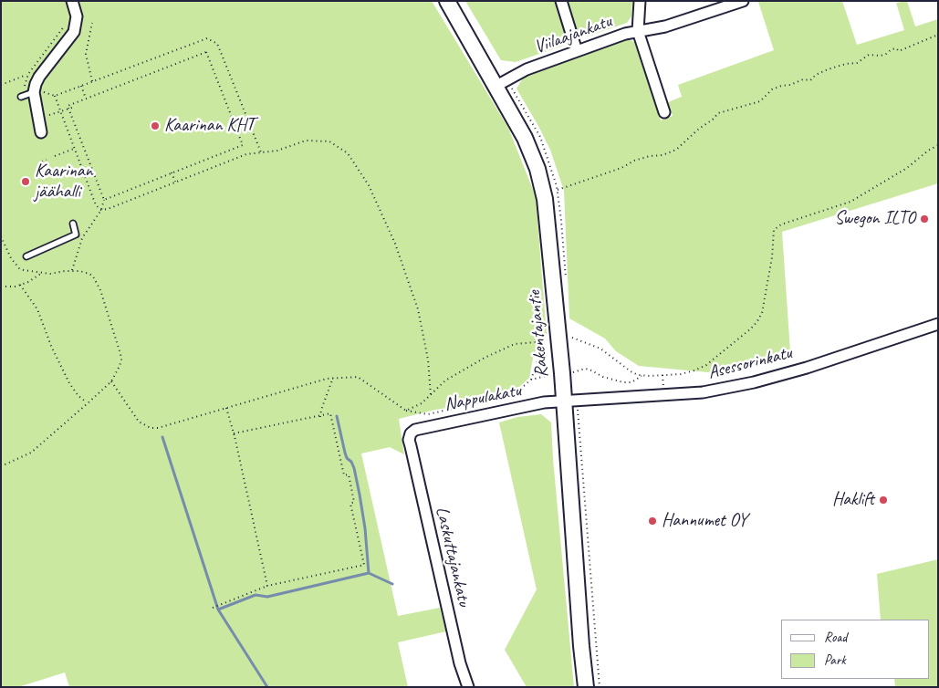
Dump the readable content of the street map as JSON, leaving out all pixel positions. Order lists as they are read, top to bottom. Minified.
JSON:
{"streets":{"street":["Viilaajankatu","Rakentajantie","Asessorinkatu","Nappulakatu","Laskuttajankatu"]},"crossings":[["Viilaajankatu","Rakentajantie"],["Rakentajantie","Asessorinkatu"],["Rakentajantie","Nappulakatu"],["Asessorinkatu","Nappulakatu"],["Nappulakatu","Laskuttajankatu"]],"places":["Kaarinan KHT","Kaarinan jäähalli","Swegon ILTO","Haklift","Hannumet OY"],"legend":["Road","Park"]}
